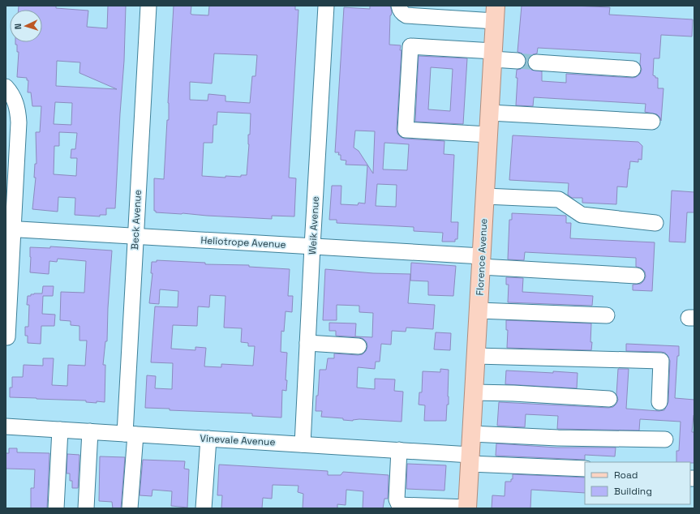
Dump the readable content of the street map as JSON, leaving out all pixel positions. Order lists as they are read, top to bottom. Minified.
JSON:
{"streets":{"main road":["Florence Avenue"],"street":["Beck Avenue","Weik Avenue","Heliotrope Avenue","Vinevale Avenue"]},"crossings":[["Beck Avenue","Heliotrope Avenue"],["Beck Avenue","Vinevale Avenue"],["Weik Avenue","Heliotrope Avenue"],["Weik Avenue","Vinevale Avenue"],["Heliotrope Avenue","Florence Avenue"],["Florence Avenue","Vinevale Avenue"]],"legend":["Road","Building"],"north":"left"}
